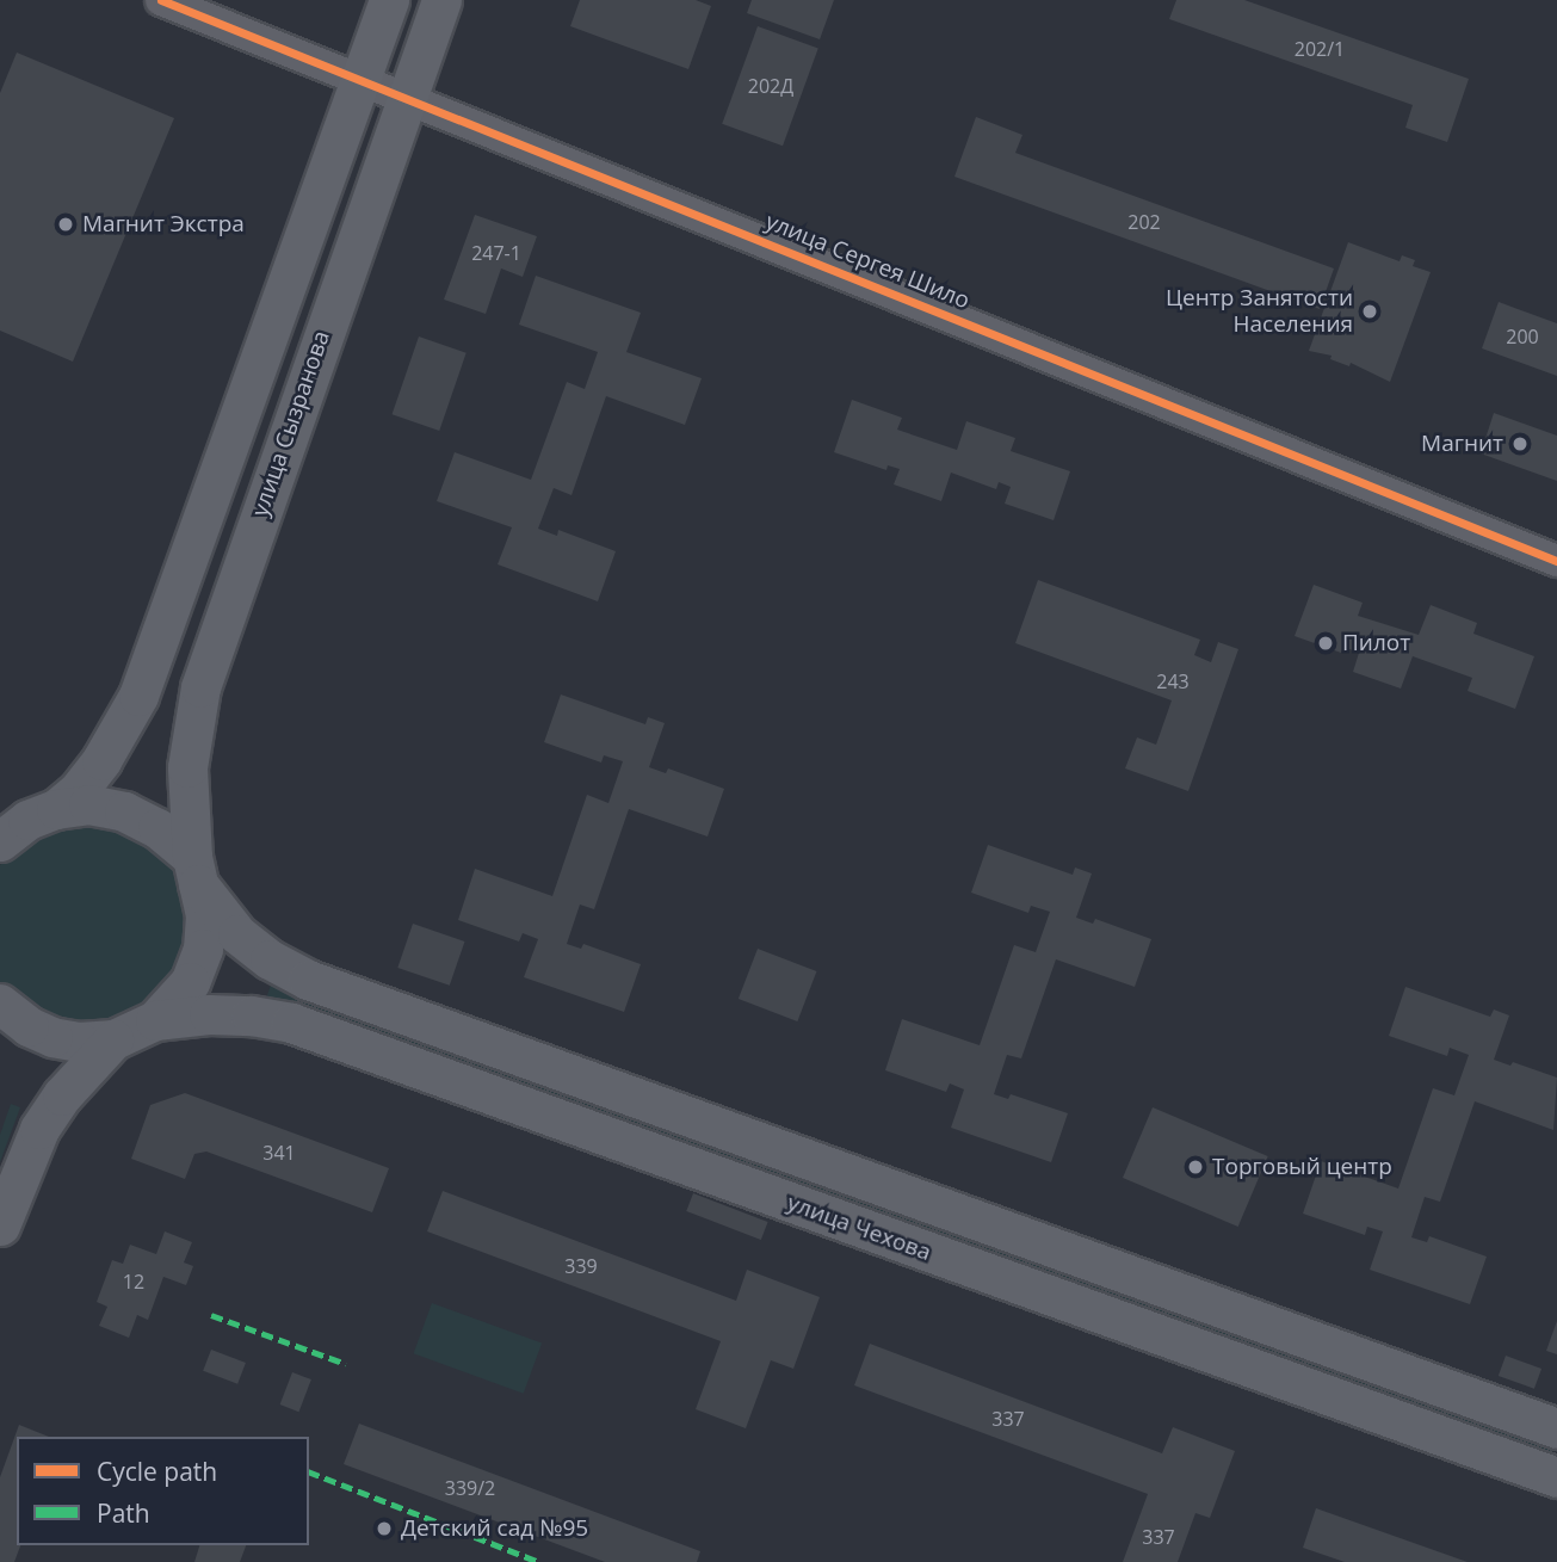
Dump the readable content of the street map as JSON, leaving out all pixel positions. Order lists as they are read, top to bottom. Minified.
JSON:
{"streets":{"main road":["улица Сызранова","улица Чехова"],"street":["улица Сергея Шило"]},"crossings":[["улица Сергея Шило","улица Сызранова"],["улица Сызранова","улица Чехова"]],"places":["Магнит Экстра","Центр Занятости Населения","Магнит","Пилот","Торговый центр","Детский сад №95"],"house_numbers":["202/1","202Д","202","247-1","200","243","341","339","12","337","339/2","337"],"legend":["Cycle path","Path"]}
